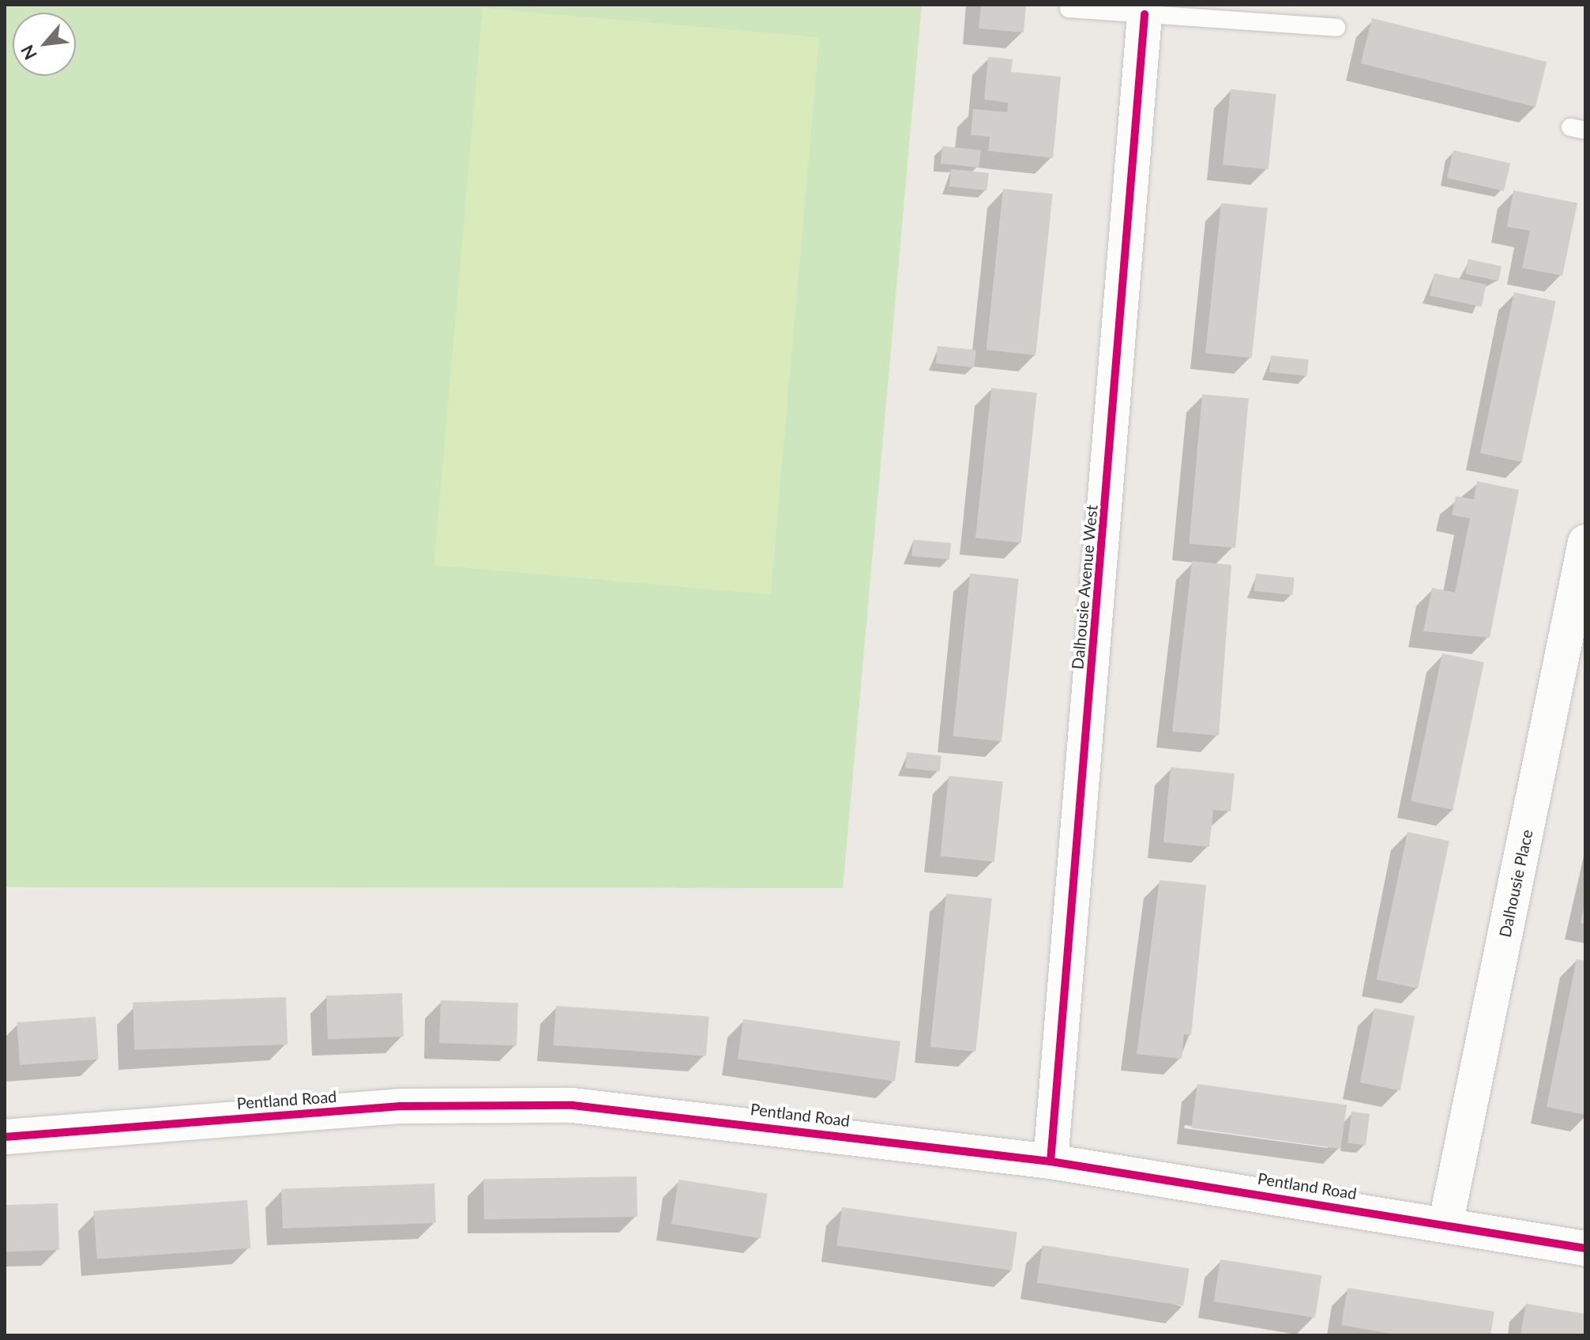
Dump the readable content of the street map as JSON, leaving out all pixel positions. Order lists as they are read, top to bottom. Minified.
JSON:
{"streets":{"street":["Dalhousie Avenue West","Dalhousie Place","Pentland Road"]},"crossings":[["Dalhousie Avenue West","Pentland Road"],["Dalhousie Place","Pentland Road"]],"north":"bottom left"}
